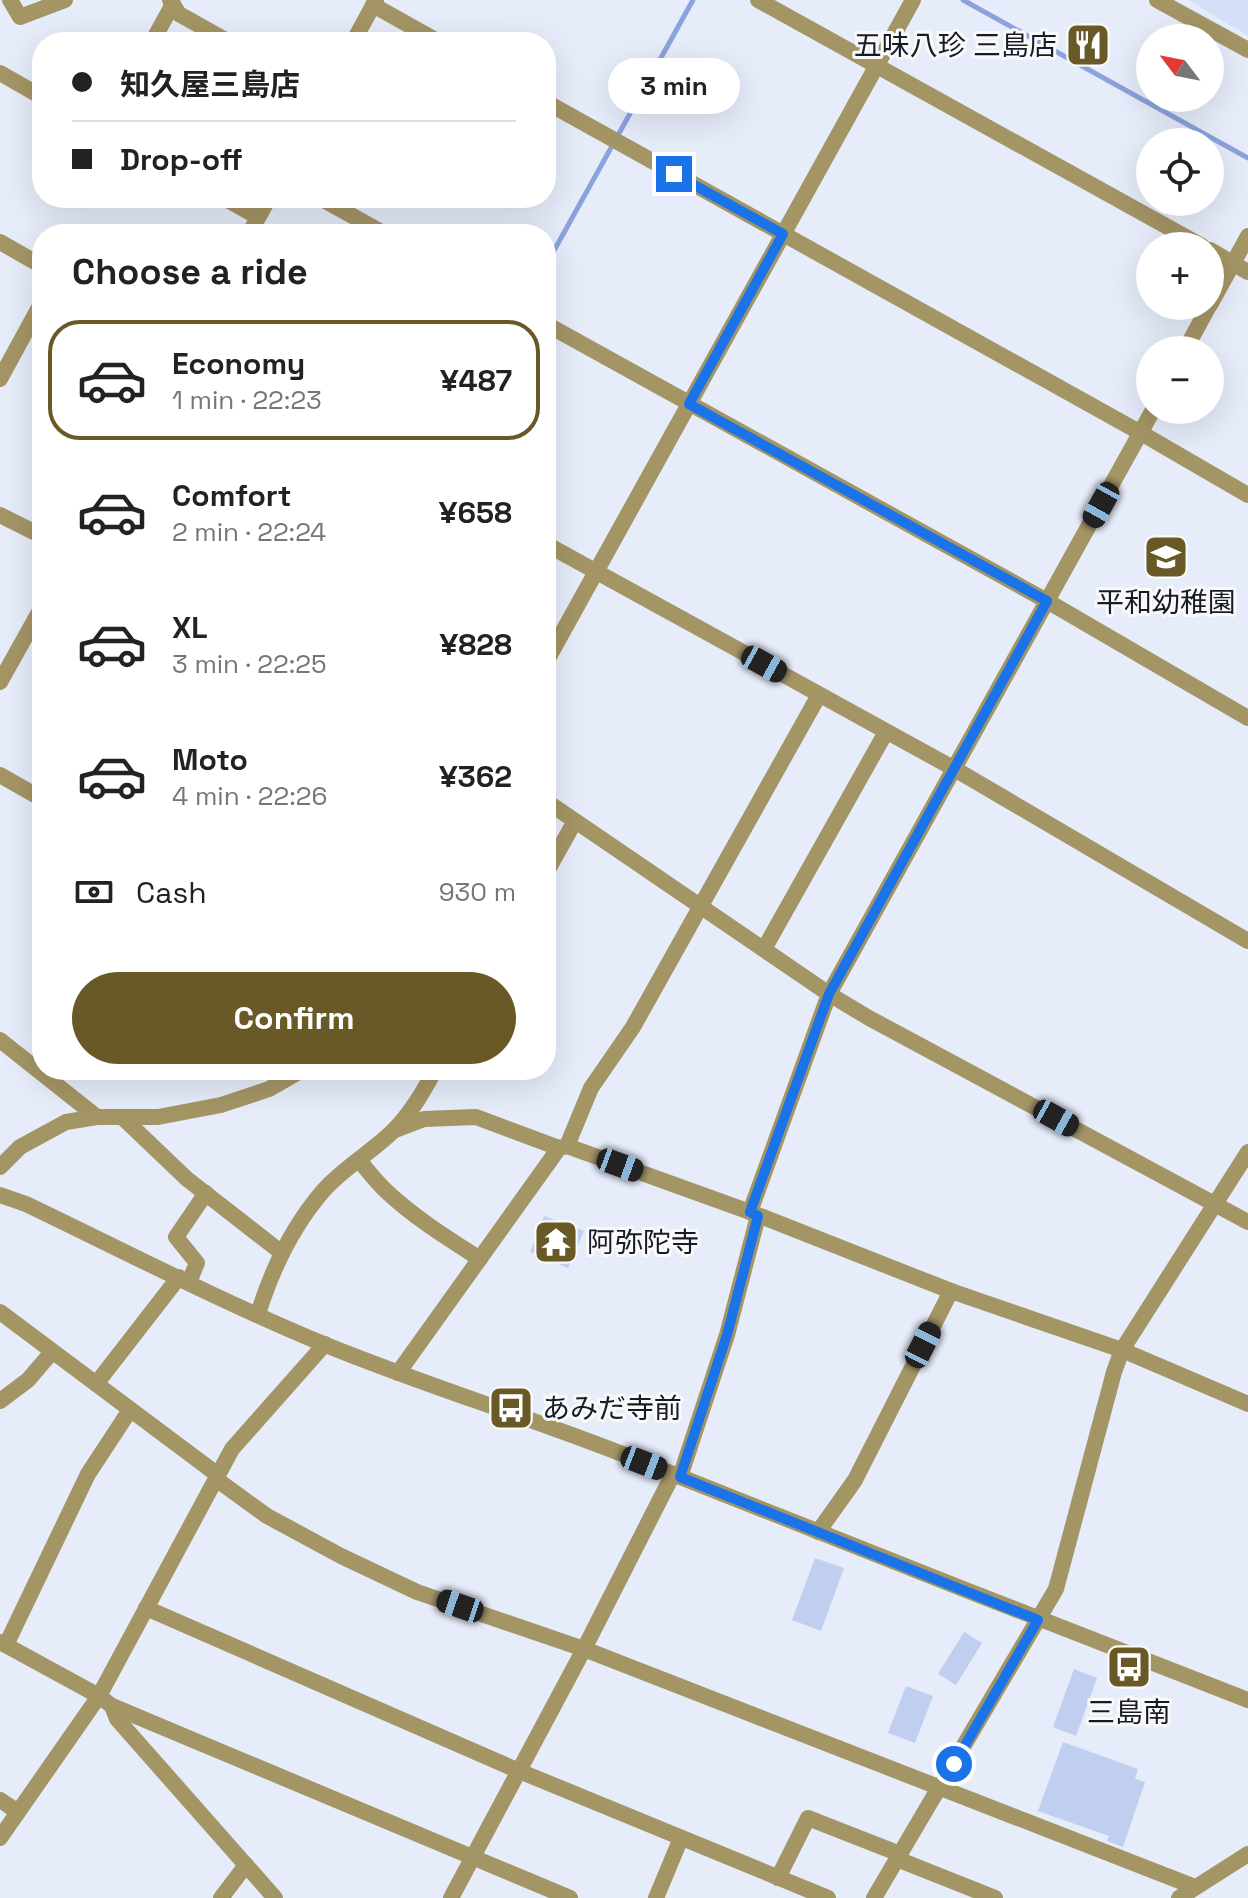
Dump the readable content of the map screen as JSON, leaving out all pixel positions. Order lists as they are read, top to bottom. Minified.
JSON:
{"places":{"restaurant":["五味八珍 三島店"],"school or university":["平和幼稚園"],"temple":["阿弥陀寺"],"bus stop":["あみだ寺前","三島南"]},"north":"top left","page":{"map_buttons":["+","−"],"banner":["知久屋三島店","Drop-off"],"bubble":"3 min","heading":"Choose a ride","list":[{"name":"Economy","note":"1 min · 22:23","value":"¥487"},{"name":"Comfort","note":"2 min · 22:24","value":"¥658"},{"name":"XL","note":"3 min · 22:25","value":"¥828"},{"name":"Moto","note":"4 min · 22:26","value":"¥362"}],"pay":["Cash","930 m"],"buttons":"Confirm"}}
